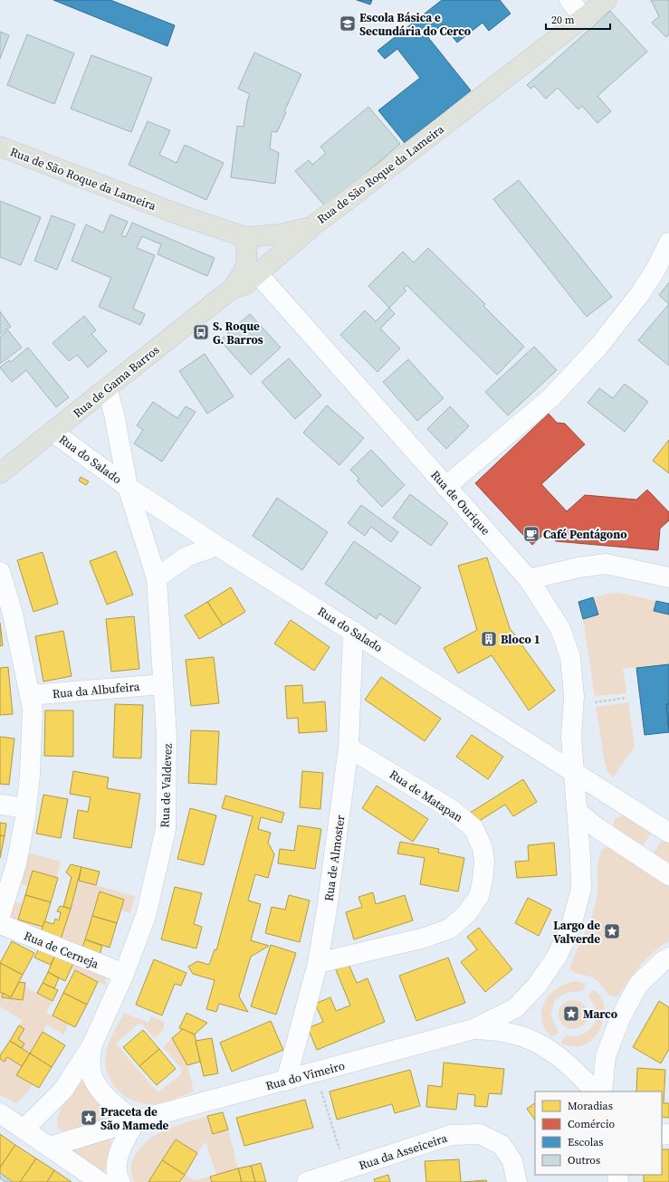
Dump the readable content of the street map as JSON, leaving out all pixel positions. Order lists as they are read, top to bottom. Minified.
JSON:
{"streets":{"main road":["Rua de São Roque da Lameira","Rua de Gama Barros"],"street":["Rua do Salado","Rua de Ourique","Rua da Albufeira","Rua de Valdevez","Rua de Matapan","Rua de Almoster","Rua de Cerneja","Rua do Vimeiro","Rua da Asseiceira"]},"crossings":[["Rua de São Roque da Lameira","Rua de Gama Barros"],["Rua de Gama Barros","Rua do Salado"],["Rua de Gama Barros","Rua de Ourique"],["Rua do Salado","Rua de Ourique"],["Rua do Salado","Rua de Valdevez"],["Rua do Salado","Rua de Almoster"],["Rua da Albufeira","Rua de Valdevez"],["Rua de Valdevez","Rua de Cerneja"],["Rua de Matapan","Rua de Almoster"],["Rua de Almoster","Rua do Vimeiro"]],"places":{"school or university":["Escola Básica e Secundária do Cerco"],"bus stop":["S. Roque G. Barros"],"cafe":["Café Pentágono"],"building":["Bloco 1"],"place":["Largo de Valverde","Marco","Praceta de São Mamede"]},"legend":["Moradias","Comércio","Escolas","Outros"],"scale_bar":"20 m"}
